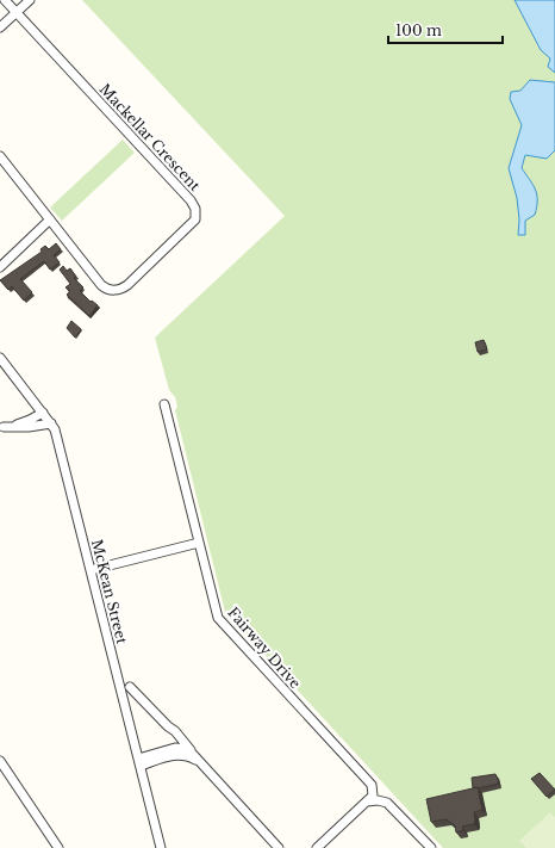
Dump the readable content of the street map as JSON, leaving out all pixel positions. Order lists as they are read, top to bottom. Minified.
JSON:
{"streets":{"street":["Mackellar Crescent","McKean Street","Fairway Drive"]},"scale_bar":"100 m"}
